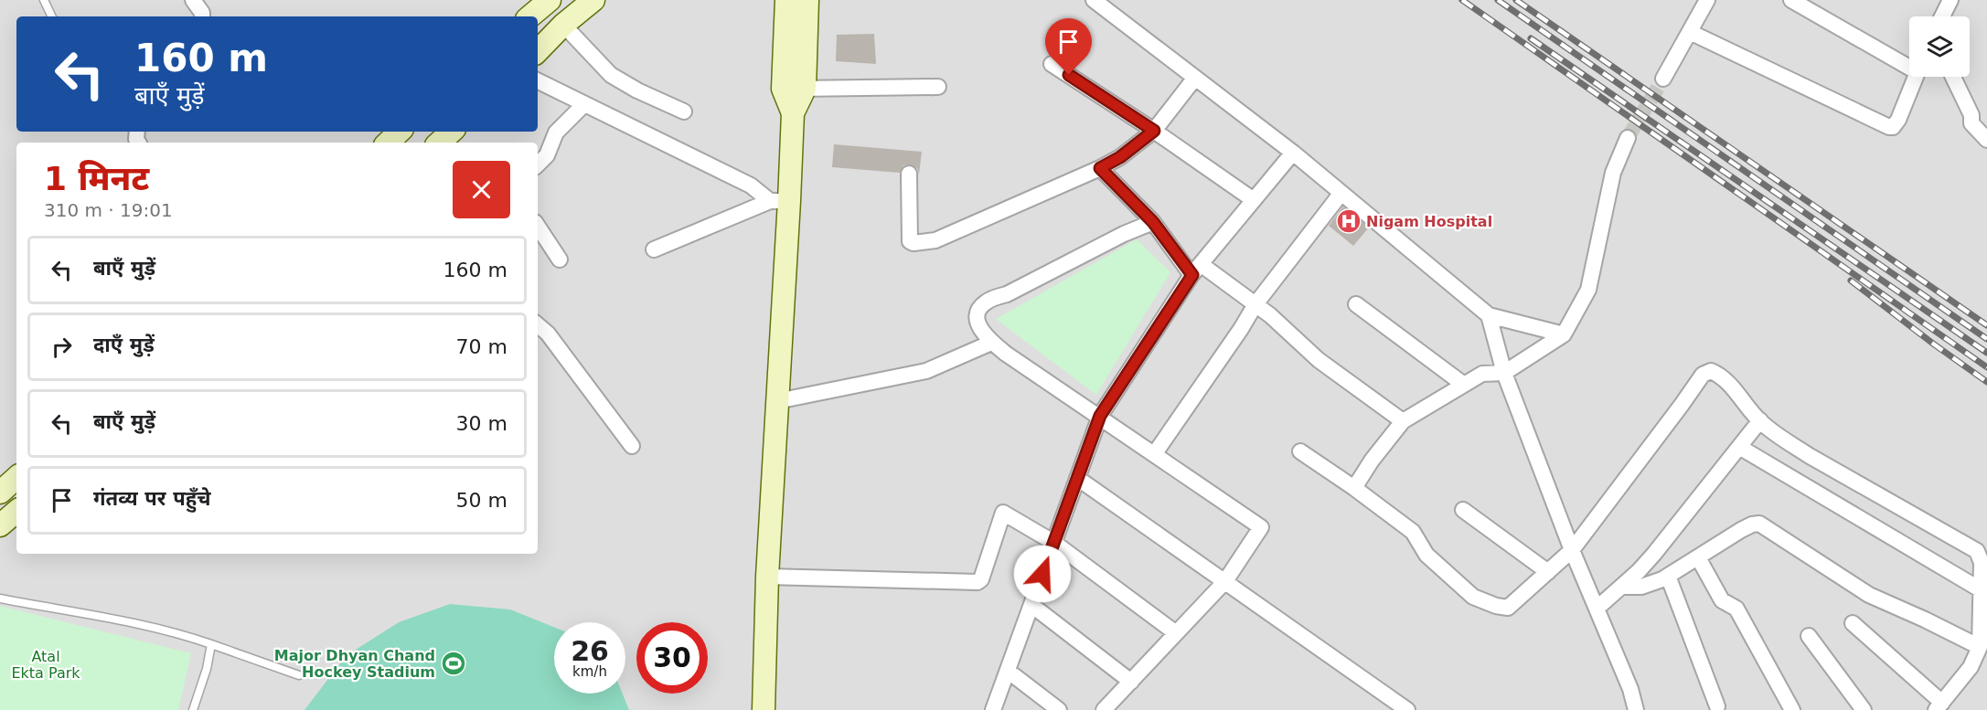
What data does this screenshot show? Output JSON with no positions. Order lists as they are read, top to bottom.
{
  "parks": ["Atal Ekta Park"],
  "places": {
    "hospital": ["Nigam Hospital"],
    "sports": ["Major Dhyan Chand Hockey Stadium"]
  },
  "page": {
    "turn": ["160 m", "बाएँ मुड़ें"],
    "heading": ["1 मिनट", "310 m · 19:01"],
    "list": [
      {
        "name": "बाएँ मुड़ें",
        "value": "160 m"
      },
      {
        "name": "दाएँ मुड़ें",
        "value": "70 m"
      },
      {
        "name": "बाएँ मुड़ें",
        "value": "30 m"
      },
      {
        "name": "गंतव्य पर पहुँचे",
        "value": "50 m"
      }
    ],
    "speed": "26 km/h",
    "limit": "30"
  }
}
